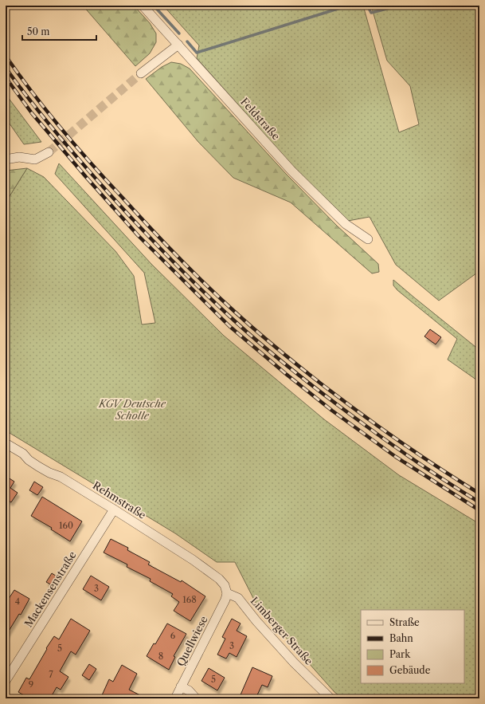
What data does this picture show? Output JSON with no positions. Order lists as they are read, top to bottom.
{
  "streets": {
    "street": [
      "Feldstraße",
      "Rehmstraße",
      "Mackensenstraße",
      "Limberger Straße",
      "Quellwiese"
    ]
  },
  "crossings": [
    ["Rehmstraße", "Mackensenstraße"],
    ["Rehmstraße", "Limberger Straße"],
    ["Rehmstraße", "Quellwiese"],
    ["Limberger Straße", "Quellwiese"]
  ],
  "parks": ["KGV Deutsche Scholle"],
  "house_numbers": [
    "160",
    "3",
    "168",
    "4",
    "6",
    "3",
    "5",
    "8",
    "7",
    "5",
    "9"
  ],
  "legend": [
    "Straße",
    "Bahn",
    "Park",
    "Gebäude"
  ],
  "scale_bar": "50 m"
}
